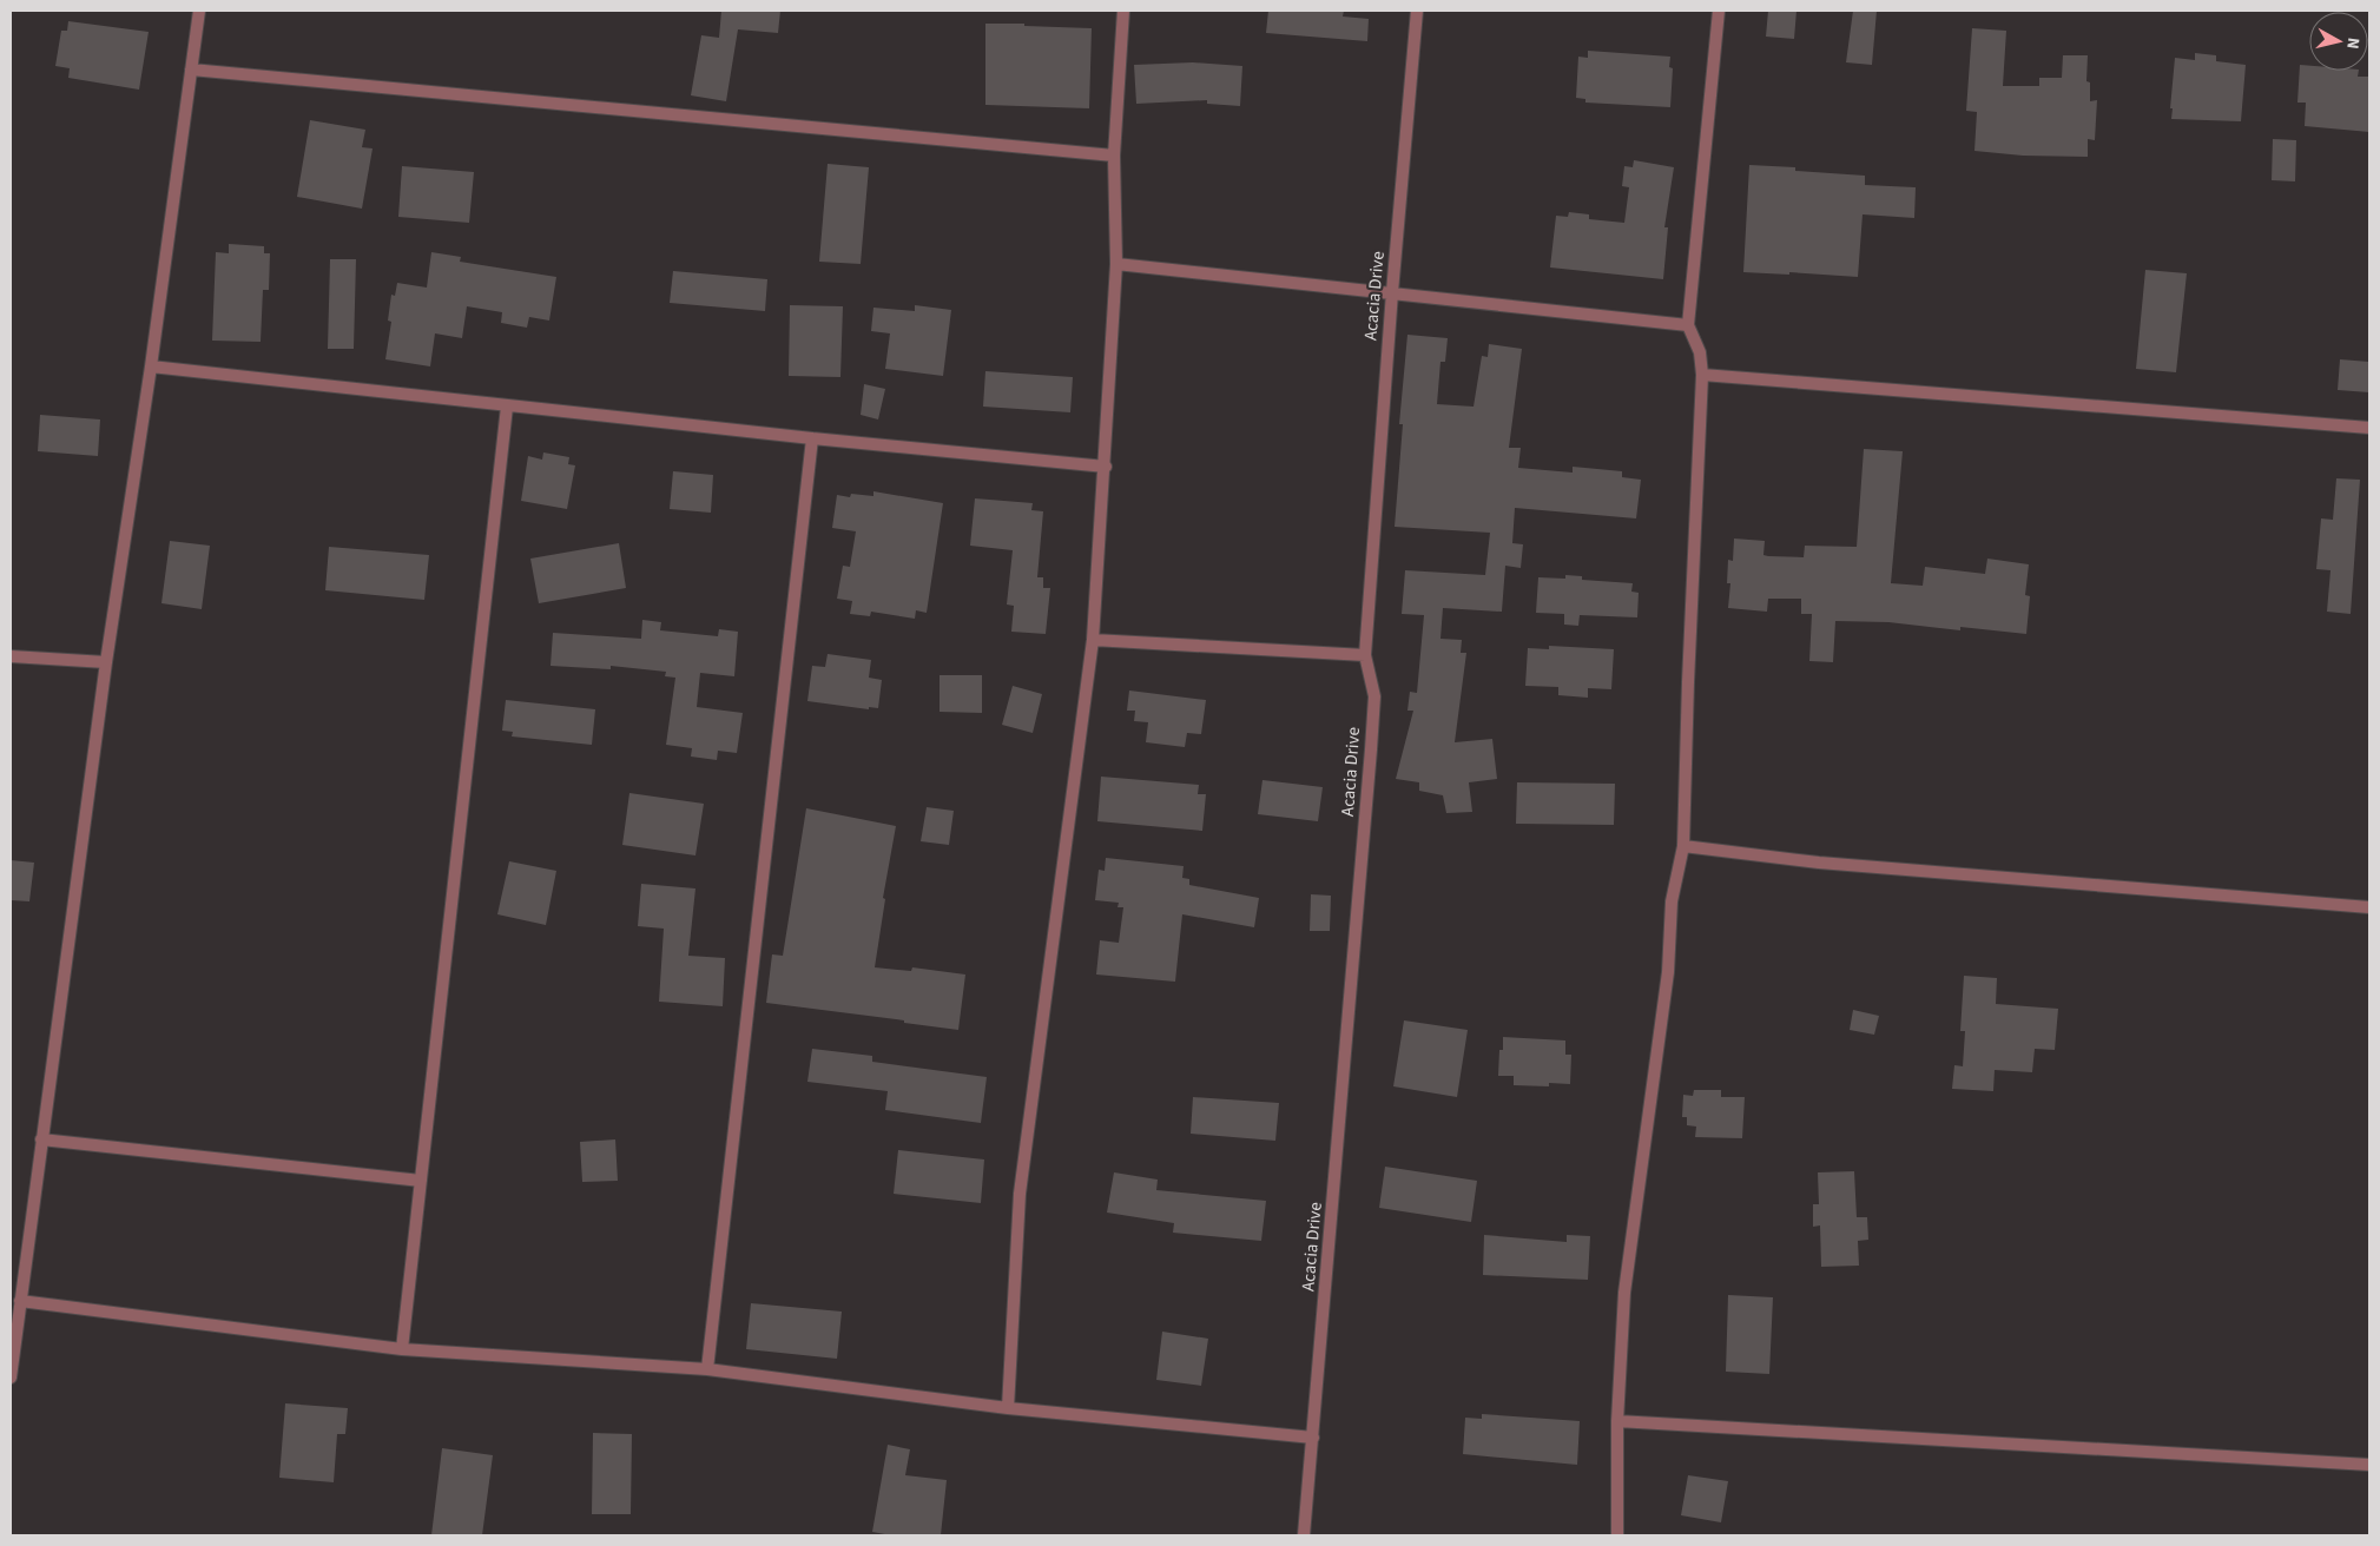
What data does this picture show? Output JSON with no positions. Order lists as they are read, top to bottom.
{
  "streets": {
    "street": ["Acacia Drive"]
  },
  "north": "right"
}
